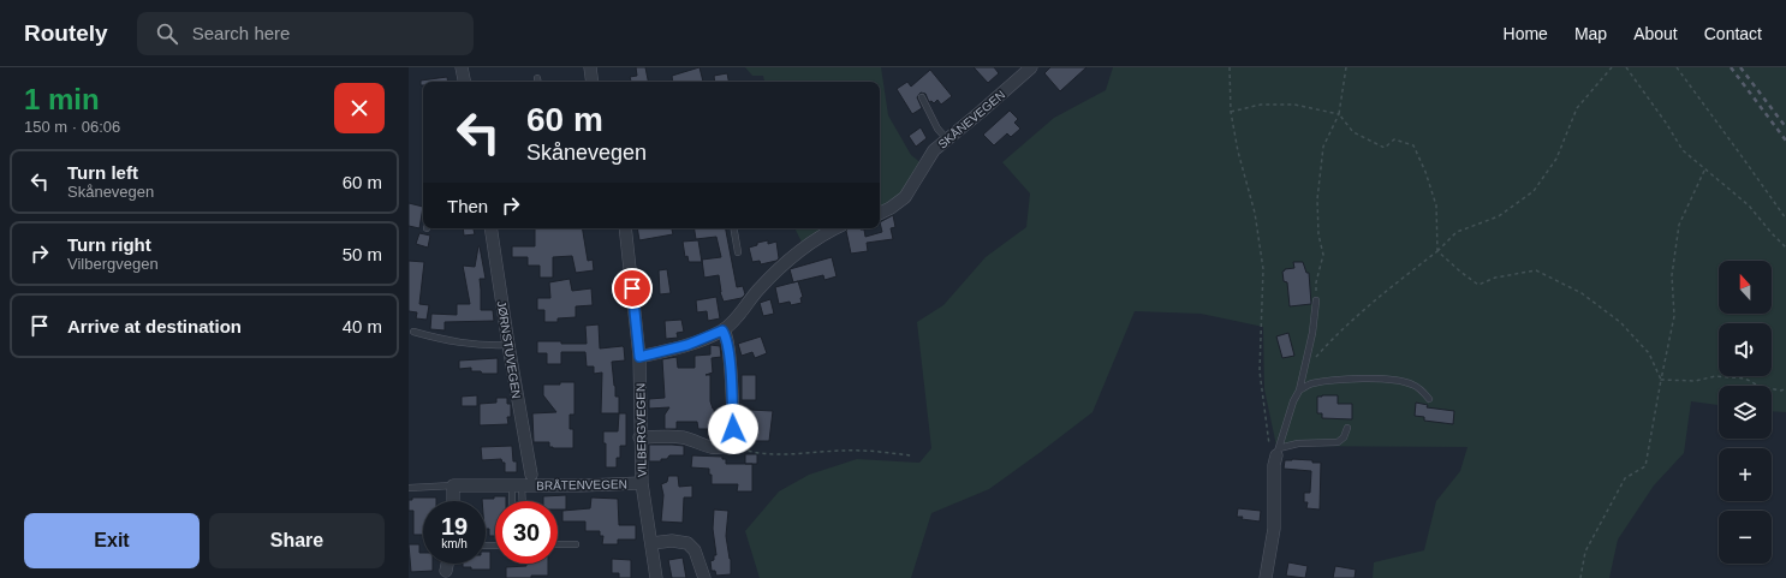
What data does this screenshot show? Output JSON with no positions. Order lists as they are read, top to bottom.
{
  "streets": {
    "street": [
      "SKÅNEVEGEN",
      "JØRNSTUVEGEN",
      "VILBERGVEGEN",
      "BRÅTENVEGEN"
    ]
  },
  "crossings": [
    ["VILBERGVEGEN", "BRÅTENVEGEN"]
  ],
  "north": "top",
  "page": {
    "header": "Routely",
    "search": "Search here",
    "nav": [
      "Home",
      "Map",
      "About",
      "Contact"
    ],
    "heading": ["1 min", "150 m · 06:06"],
    "turn": ["60 m", "Skånevegen"],
    "list": [
      {
        "name": "Turn left",
        "note": "Skånevegen",
        "value": "60 m"
      },
      {
        "name": "Turn right",
        "note": "Vilbergvegen",
        "value": "50 m"
      },
      {
        "name": "Arrive at destination",
        "value": "40 m"
      }
    ],
    "then": "Then",
    "map_buttons": ["+", "−"],
    "speed": "19 km/h",
    "limit": "30",
    "buttons": ["Exit", "Share"]
  }
}
